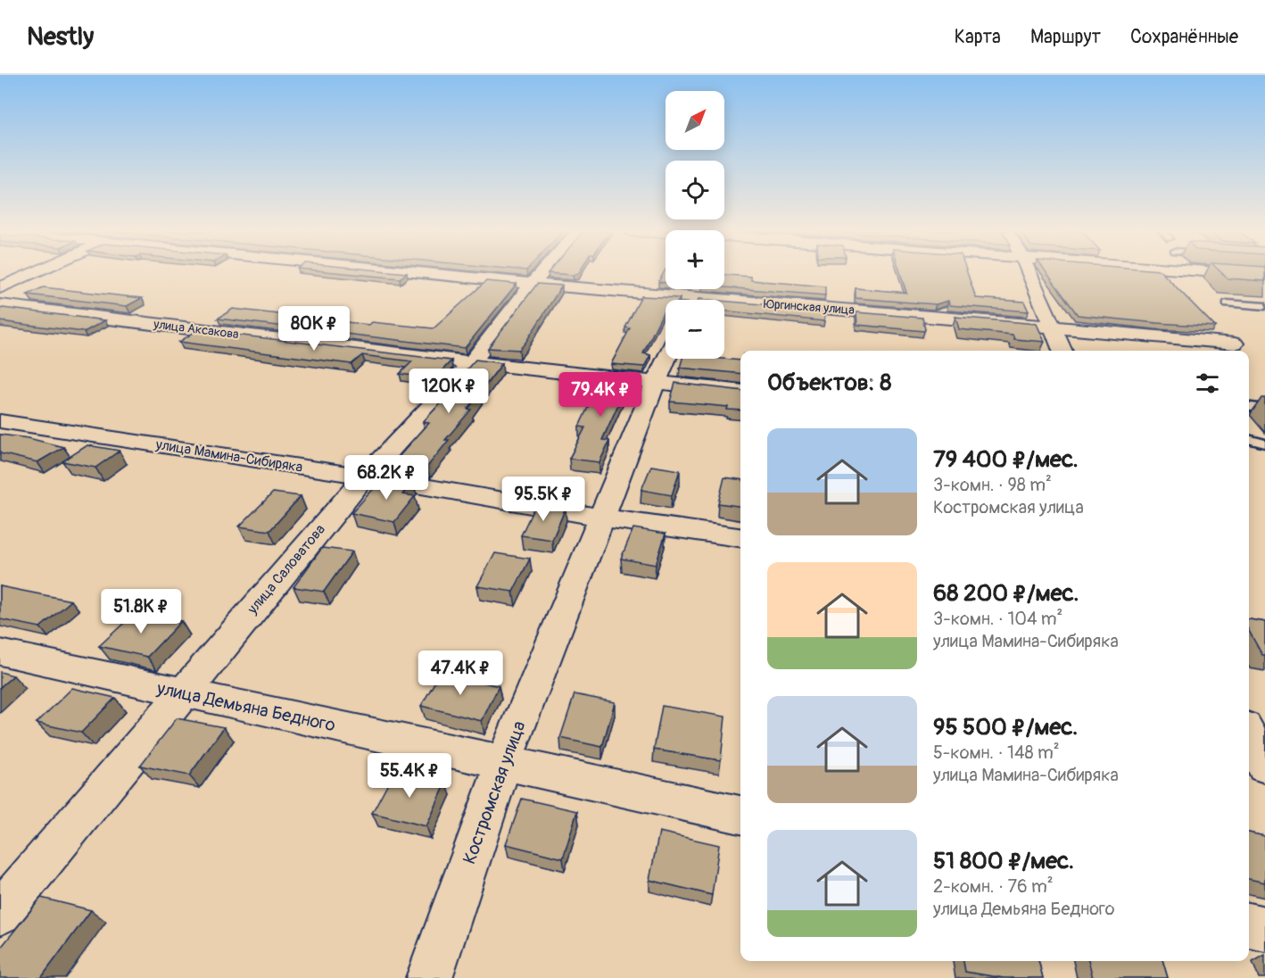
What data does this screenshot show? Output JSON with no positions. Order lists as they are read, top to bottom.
{
  "streets": {
    "street": [
      "Юргинская улица",
      "улица Аксакова",
      "улица Мамина-Сибиряка",
      "улица Саловатова",
      "улица Демьяна Бедного",
      "Костромская улица"
    ]
  },
  "crossings": [
    ["Юргинская улица", "улица Саловатова"],
    ["улица Аксакова", "улица Саловатова"],
    ["улица Аксакова", "Костромская улица"],
    ["улица Мамина-Сибиряка", "улица Саловатова"],
    ["улица Мамина-Сибиряка", "Костромская улица"],
    ["улица Саловатова", "улица Демьяна Бедного"],
    ["улица Демьяна Бедного", "Костромская улица"]
  ],
  "north": "top right",
  "page": {
    "header": "Nestly",
    "nav": ["Карта", "Маршрут", "Сохранённые"],
    "map_buttons": ["+", "−"],
    "price": [
      "80K ₽",
      "120K ₽",
      "79.4K ₽",
      "68.2K ₽",
      "95.5K ₽",
      "51.8K ₽",
      "47.4K ₽",
      "55.4K ₽"
    ],
    "heading": "Объектов: 8",
    "list": [
      {
        "name": "79 400 ₽/мес.",
        "note": "3-комн. · 98 m² · Костромская улица"
      },
      {
        "name": "68 200 ₽/мес.",
        "note": "3-комн. · 104 m² · улица Мамина-Сибиряка"
      },
      {
        "name": "95 500 ₽/мес.",
        "note": "5-комн. · 148 m² · улица Мамина-Сибиряка"
      },
      {
        "name": "51 800 ₽/мес.",
        "note": "2-комн. · 76 m² · улица Демьяна Бедного"
      }
    ]
  }
}
